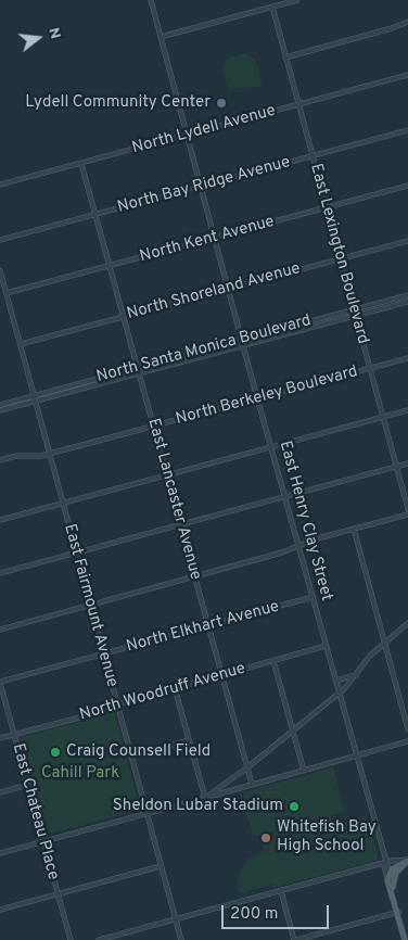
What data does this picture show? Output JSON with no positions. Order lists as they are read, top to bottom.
{
  "streets": {
    "main road": ["East Henry Clay Street"],
    "street": [
      "North Lydell Avenue",
      "North Bay Ridge Avenue",
      "North Kent Avenue",
      "East Lexington Boulevard",
      "North Shoreland Avenue",
      "North Santa Monica Boulevard",
      "North Berkeley Boulevard",
      "East Lancaster Avenue",
      "East Fairmount Avenue",
      "North Elkhart Avenue",
      "North Woodruff Avenue",
      "East Chateau Place"
    ]
  },
  "crossings": [
    ["North Lydell Avenue", "East Lexington Boulevard"],
    ["North Lydell Avenue", "East Lancaster Avenue"],
    ["North Lydell Avenue", "East Henry Clay Street"],
    ["North Bay Ridge Avenue", "East Lexington Boulevard"],
    ["North Bay Ridge Avenue", "East Lancaster Avenue"],
    ["North Bay Ridge Avenue", "East Henry Clay Street"],
    ["North Kent Avenue", "East Lexington Boulevard"],
    ["North Kent Avenue", "East Lancaster Avenue"],
    ["North Kent Avenue", "East Henry Clay Street"],
    ["North Kent Avenue", "East Fairmount Avenue"],
    ["East Lexington Boulevard", "North Shoreland Avenue"],
    ["East Lexington Boulevard", "North Santa Monica Boulevard"],
    ["East Lexington Boulevard", "North Berkeley Boulevard"],
    ["North Shoreland Avenue", "East Lancaster Avenue"],
    ["North Shoreland Avenue", "East Henry Clay Street"],
    ["North Shoreland Avenue", "East Fairmount Avenue"],
    ["North Santa Monica Boulevard", "East Lancaster Avenue"],
    ["North Santa Monica Boulevard", "East Henry Clay Street"],
    ["North Santa Monica Boulevard", "East Fairmount Avenue"],
    ["North Berkeley Boulevard", "East Lancaster Avenue"],
    ["North Berkeley Boulevard", "East Henry Clay Street"],
    ["North Berkeley Boulevard", "East Fairmount Avenue"],
    ["East Lancaster Avenue", "North Elkhart Avenue"],
    ["East Lancaster Avenue", "North Woodruff Avenue"],
    ["East Henry Clay Street", "North Elkhart Avenue"],
    ["East Henry Clay Street", "North Woodruff Avenue"],
    ["East Fairmount Avenue", "North Elkhart Avenue"],
    ["East Fairmount Avenue", "North Woodruff Avenue"],
    ["North Elkhart Avenue", "East Chateau Place"],
    ["North Woodruff Avenue", "East Chateau Place"]
  ],
  "parks": ["Cahill Park"],
  "places": [
    "Lydell Community Center",
    "Craig Counsell Field",
    "Sheldon Lubar Stadium",
    "Whitefish Bay High School"
  ],
  "scale_bar": "200 m",
  "north": "right"
}
